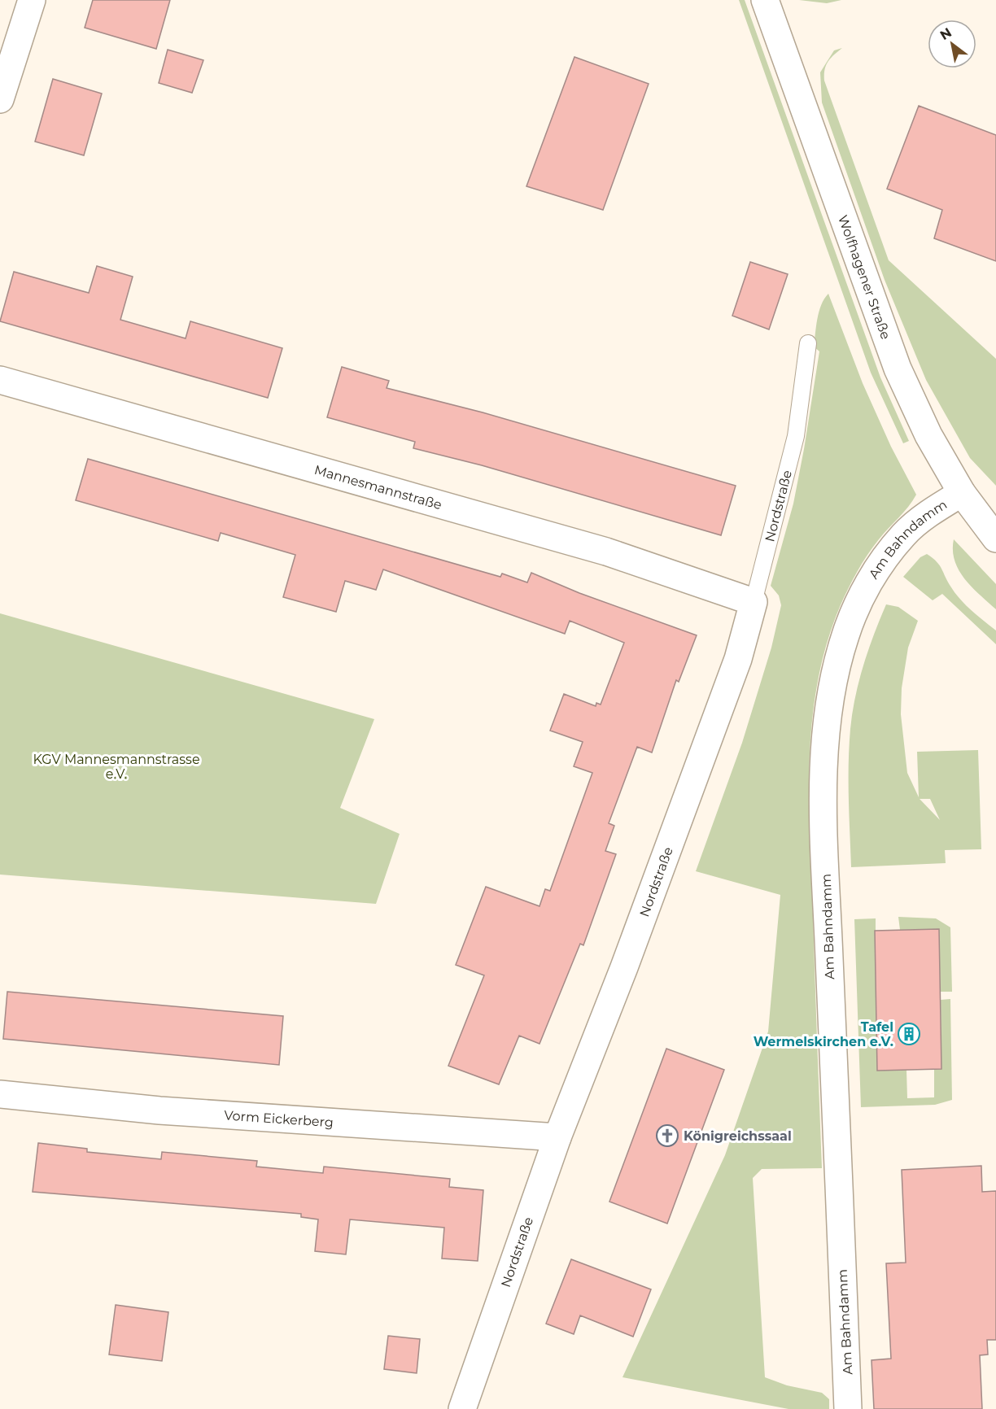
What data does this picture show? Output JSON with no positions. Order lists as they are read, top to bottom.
{
  "streets": {
    "street": [
      "Wolfhagener Straße",
      "Mannesmannstraße",
      "Nordstraße",
      "Am Bahndamm",
      "Vorm Eickerberg"
    ]
  },
  "crossings": [
    ["Wolfhagener Straße", "Am Bahndamm"],
    ["Mannesmannstraße", "Nordstraße"],
    ["Nordstraße", "Vorm Eickerberg"]
  ],
  "parks": ["KGV Mannesmannstrasse e.V."],
  "places": {
    "building": ["Tafel Wermelskirchen e.V."],
    "church": ["Königreichssaal"]
  },
  "north": "top left"
}
